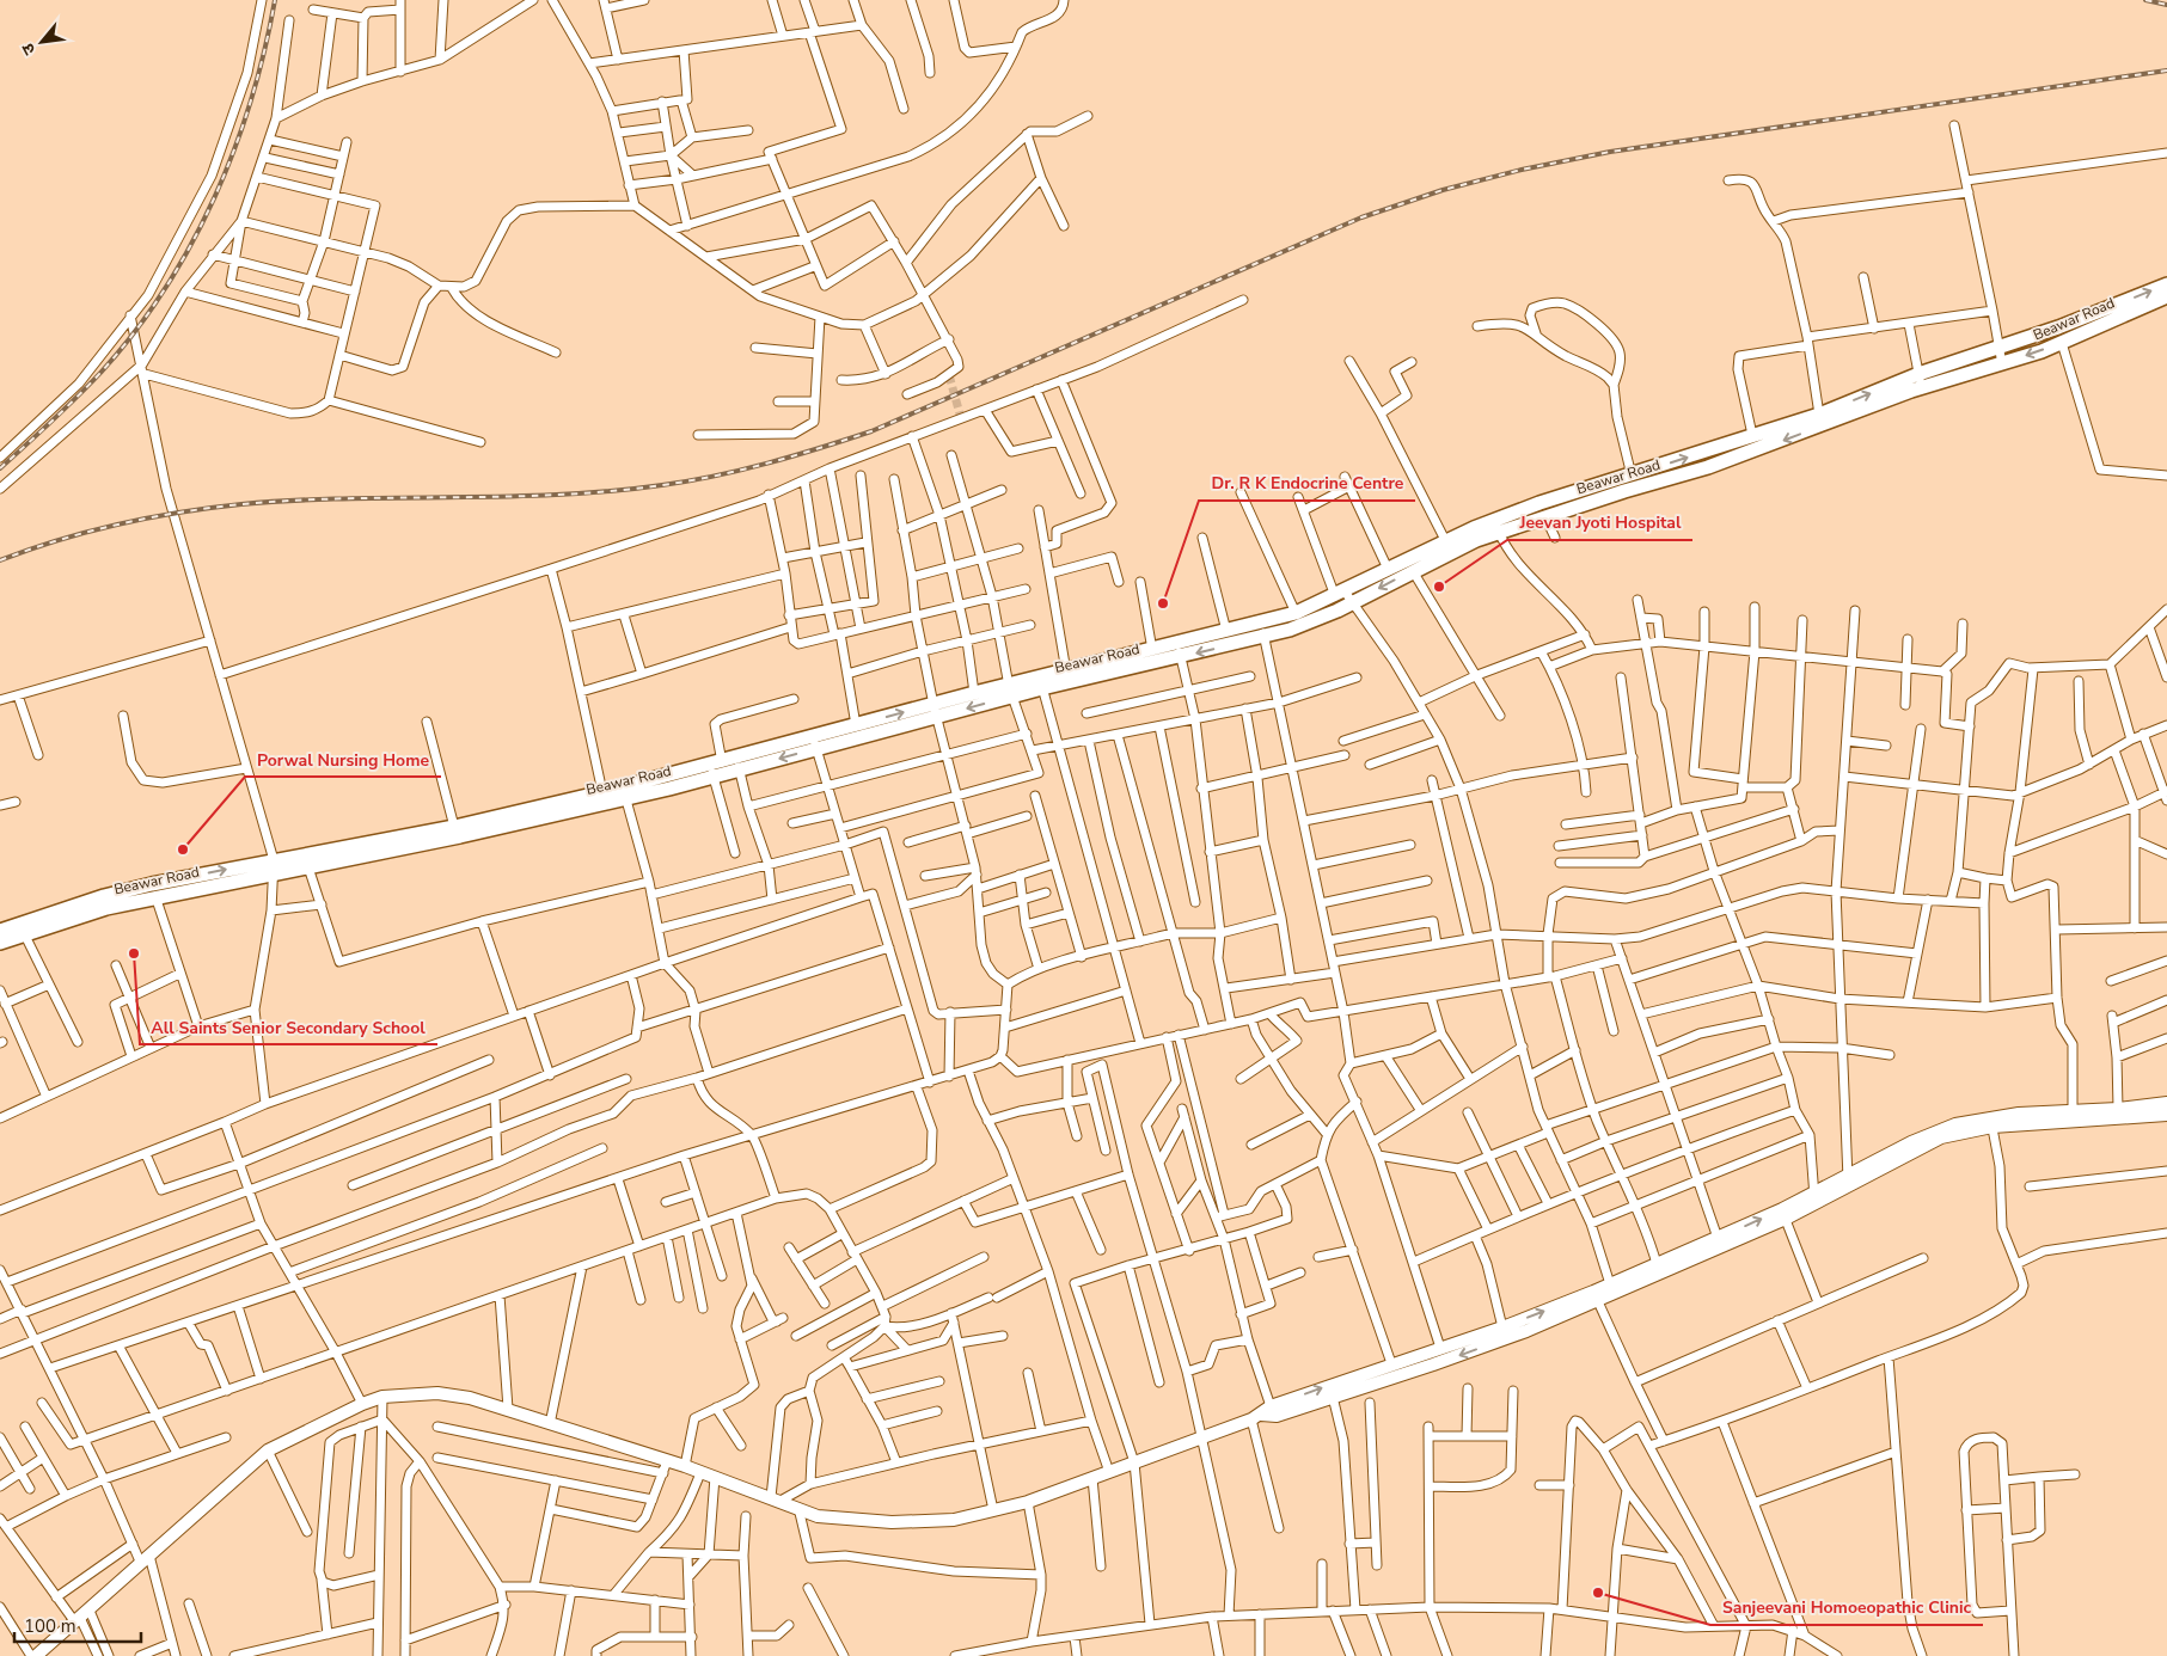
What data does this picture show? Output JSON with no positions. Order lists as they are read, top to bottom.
{
  "streets": {
    "main road": ["Beawar Road"]
  },
  "places": [
    "Jeevan Jyoti Hospital",
    "Dr. R K Endocrine Centre",
    "Porwal Nursing Home",
    "All Saints Senior Secondary School",
    "Sanjeevani Homoeopathic Clinic"
  ],
  "scale_bar": "100 m",
  "north": "bottom left"
}
